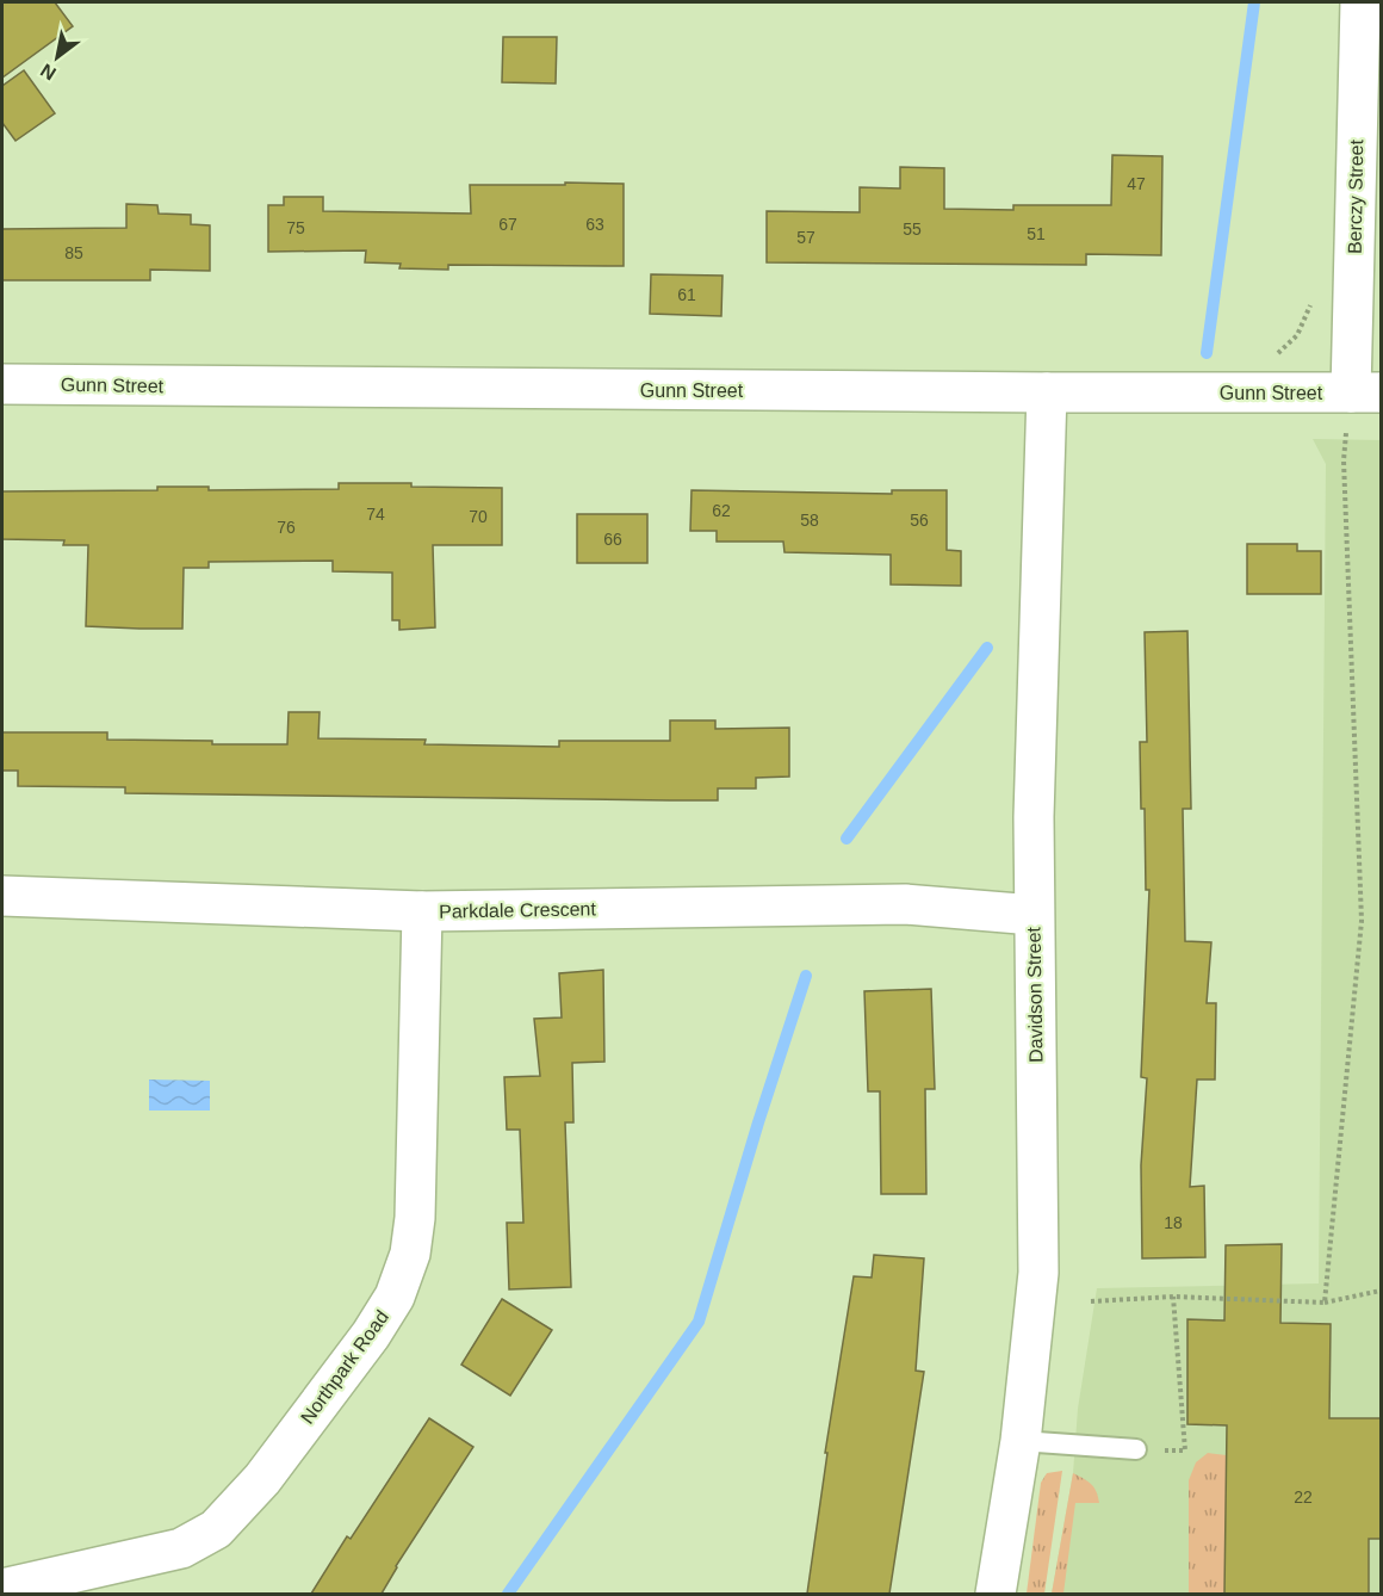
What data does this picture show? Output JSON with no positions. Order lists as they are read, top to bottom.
{
  "streets": {
    "street": [
      "Berczy Street",
      "Gunn Street",
      "Parkdale Crescent",
      "Davidson Street",
      "Northpark Road"
    ]
  },
  "crossings": [
    ["Berczy Street", "Gunn Street"],
    ["Gunn Street", "Davidson Street"],
    ["Parkdale Crescent", "Davidson Street"],
    ["Parkdale Crescent", "Northpark Road"]
  ],
  "house_numbers": [
    "47",
    "67",
    "63",
    "75",
    "55",
    "51",
    "57",
    "85",
    "61",
    "62",
    "74",
    "70",
    "58",
    "56",
    "76",
    "66",
    "18",
    "22"
  ],
  "north": "bottom left"
}
